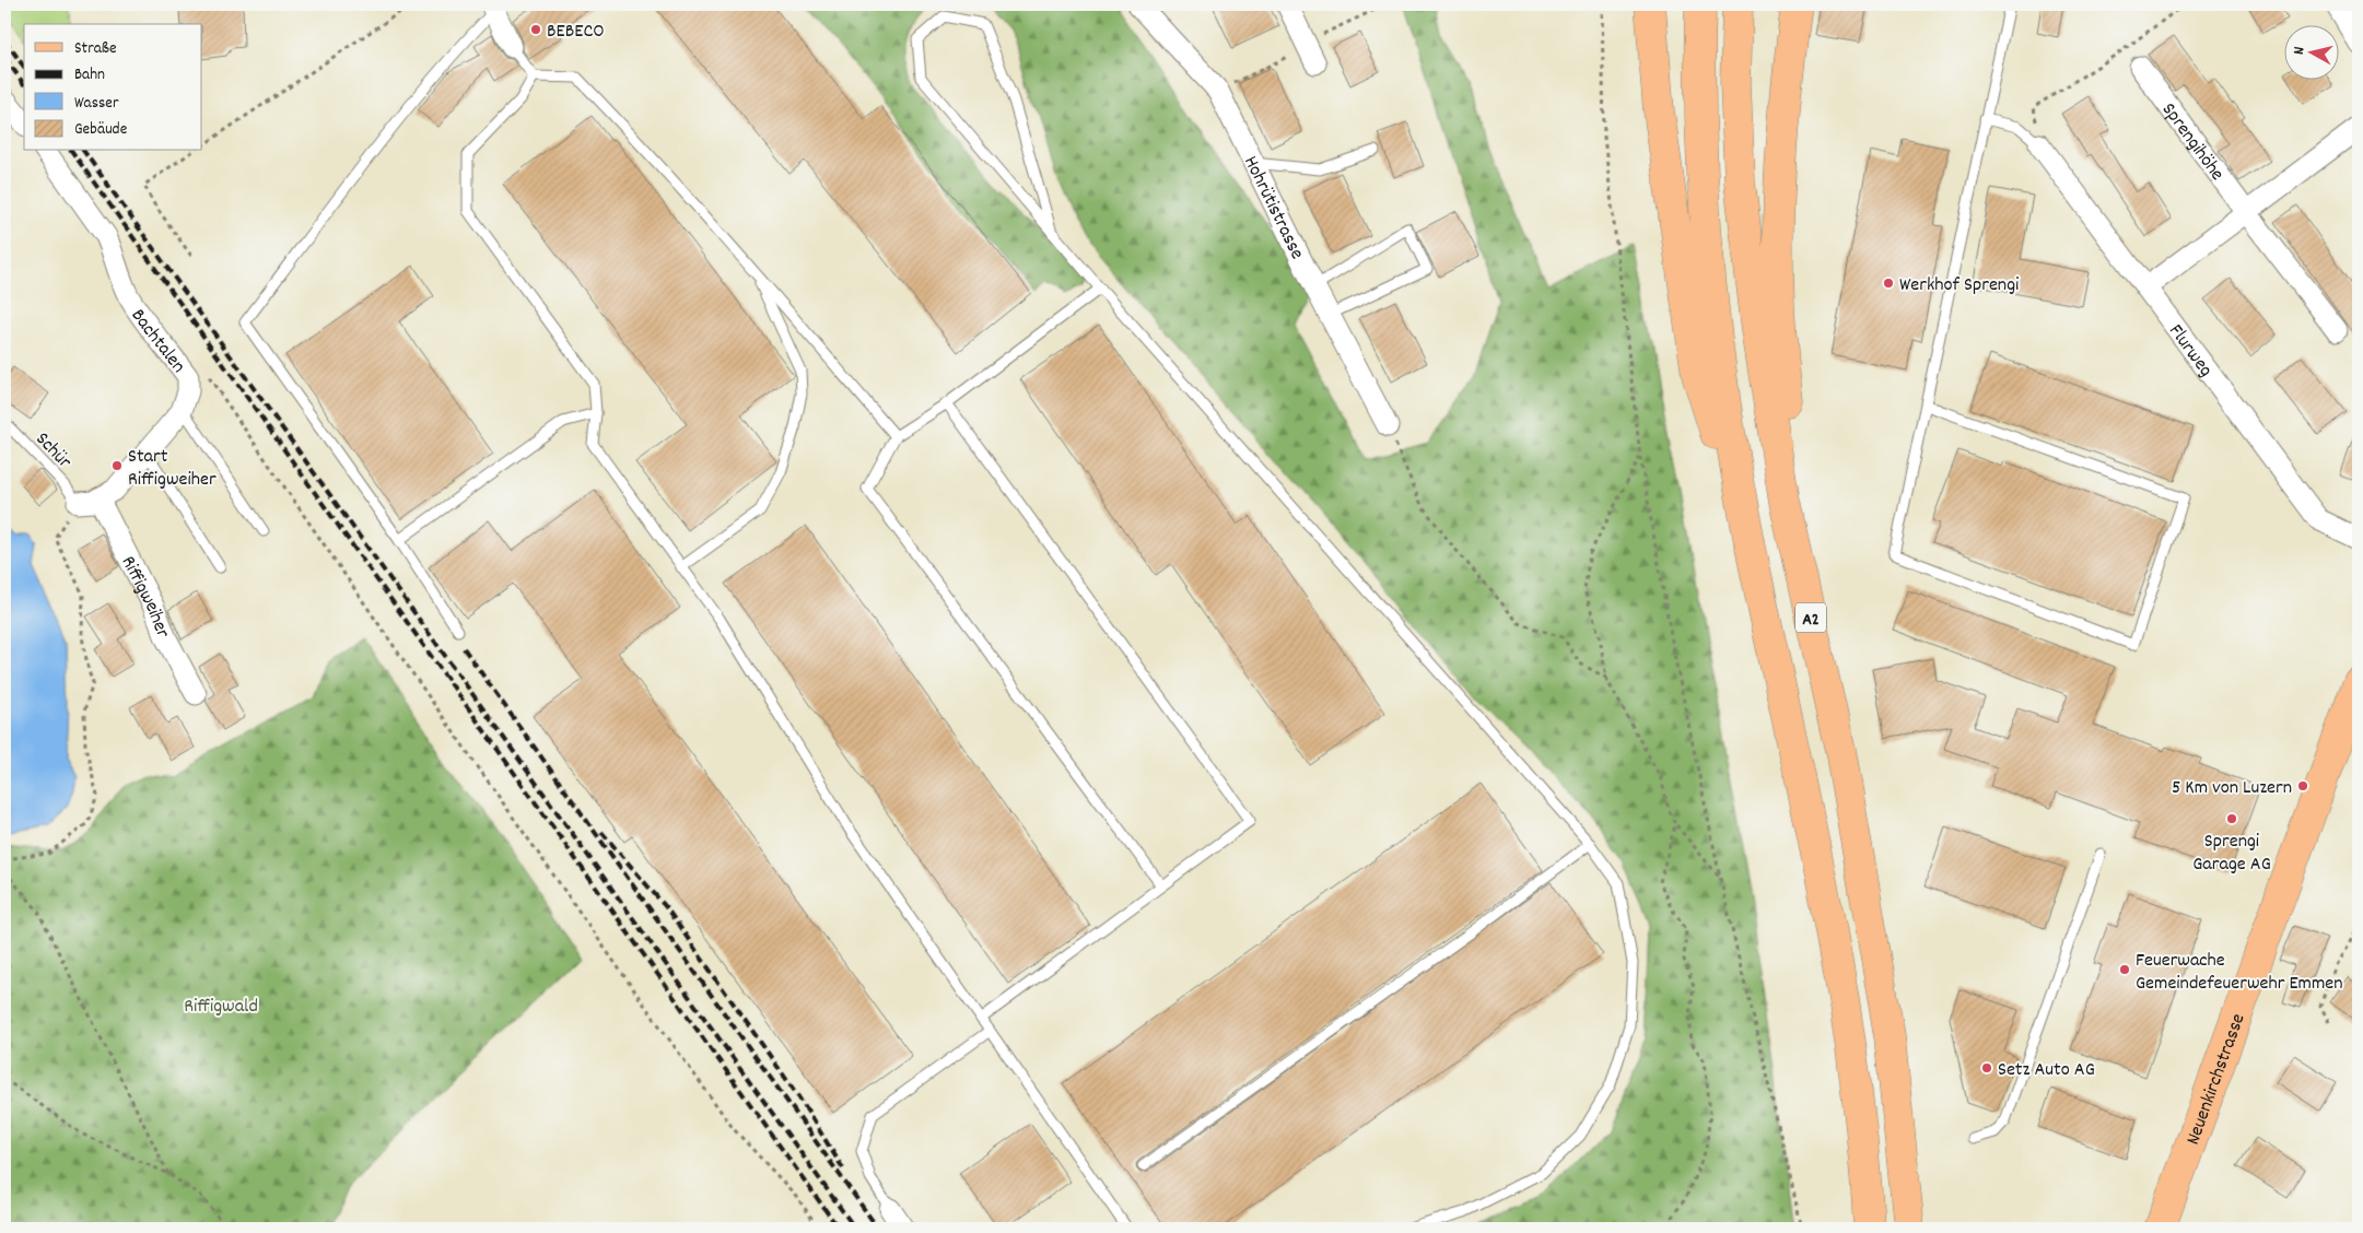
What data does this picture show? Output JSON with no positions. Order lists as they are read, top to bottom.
{
  "streets": {
    "main road": ["A2", "Neuenkirchstrasse"],
    "street": [
      "Sprengihöhe",
      "Hohrütistrasse",
      "Bachtalen",
      "Flurweg",
      "Riffigweiher"
    ],
    "lane": ["Schür"]
  },
  "crossings": [
    ["Bachtalen", "Schür"],
    ["Bachtalen", "Riffigweiher"]
  ],
  "parks": ["Riffigwald"],
  "places": [
    "BEBECO",
    "Werkhof Sprengi",
    "Start Riffigweiher",
    "5 Km von Luzern",
    "Sprengi Garage AG",
    "Feuerwache Gemeindefeuerwehr Emmen",
    "Setz Auto AG"
  ],
  "legend": [
    "Straße",
    "Bahn",
    "Wasser",
    "Gebäude"
  ],
  "north": "left"
}
